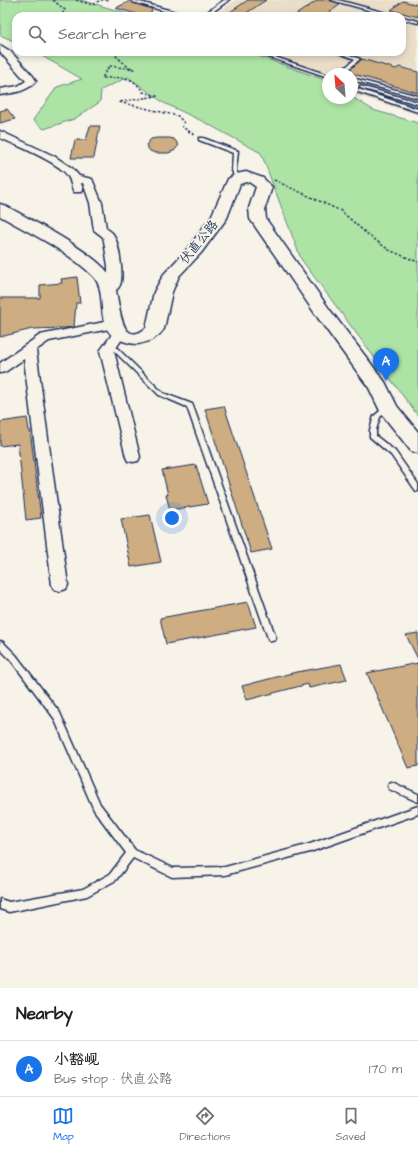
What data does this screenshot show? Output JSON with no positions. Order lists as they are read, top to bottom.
{
  "streets": {
    "main road": ["伏直公路"]
  },
  "north": "top left",
  "page": {
    "search": "Search here",
    "pins": "A",
    "heading": "Nearby",
    "list": [
      {
        "mark": "A",
        "name": "小豁岘",
        "note": "Bus stop · 伏直公路",
        "value": "170 m"
      }
    ],
    "nav": ["Map", "Directions", "Saved"]
  }
}
